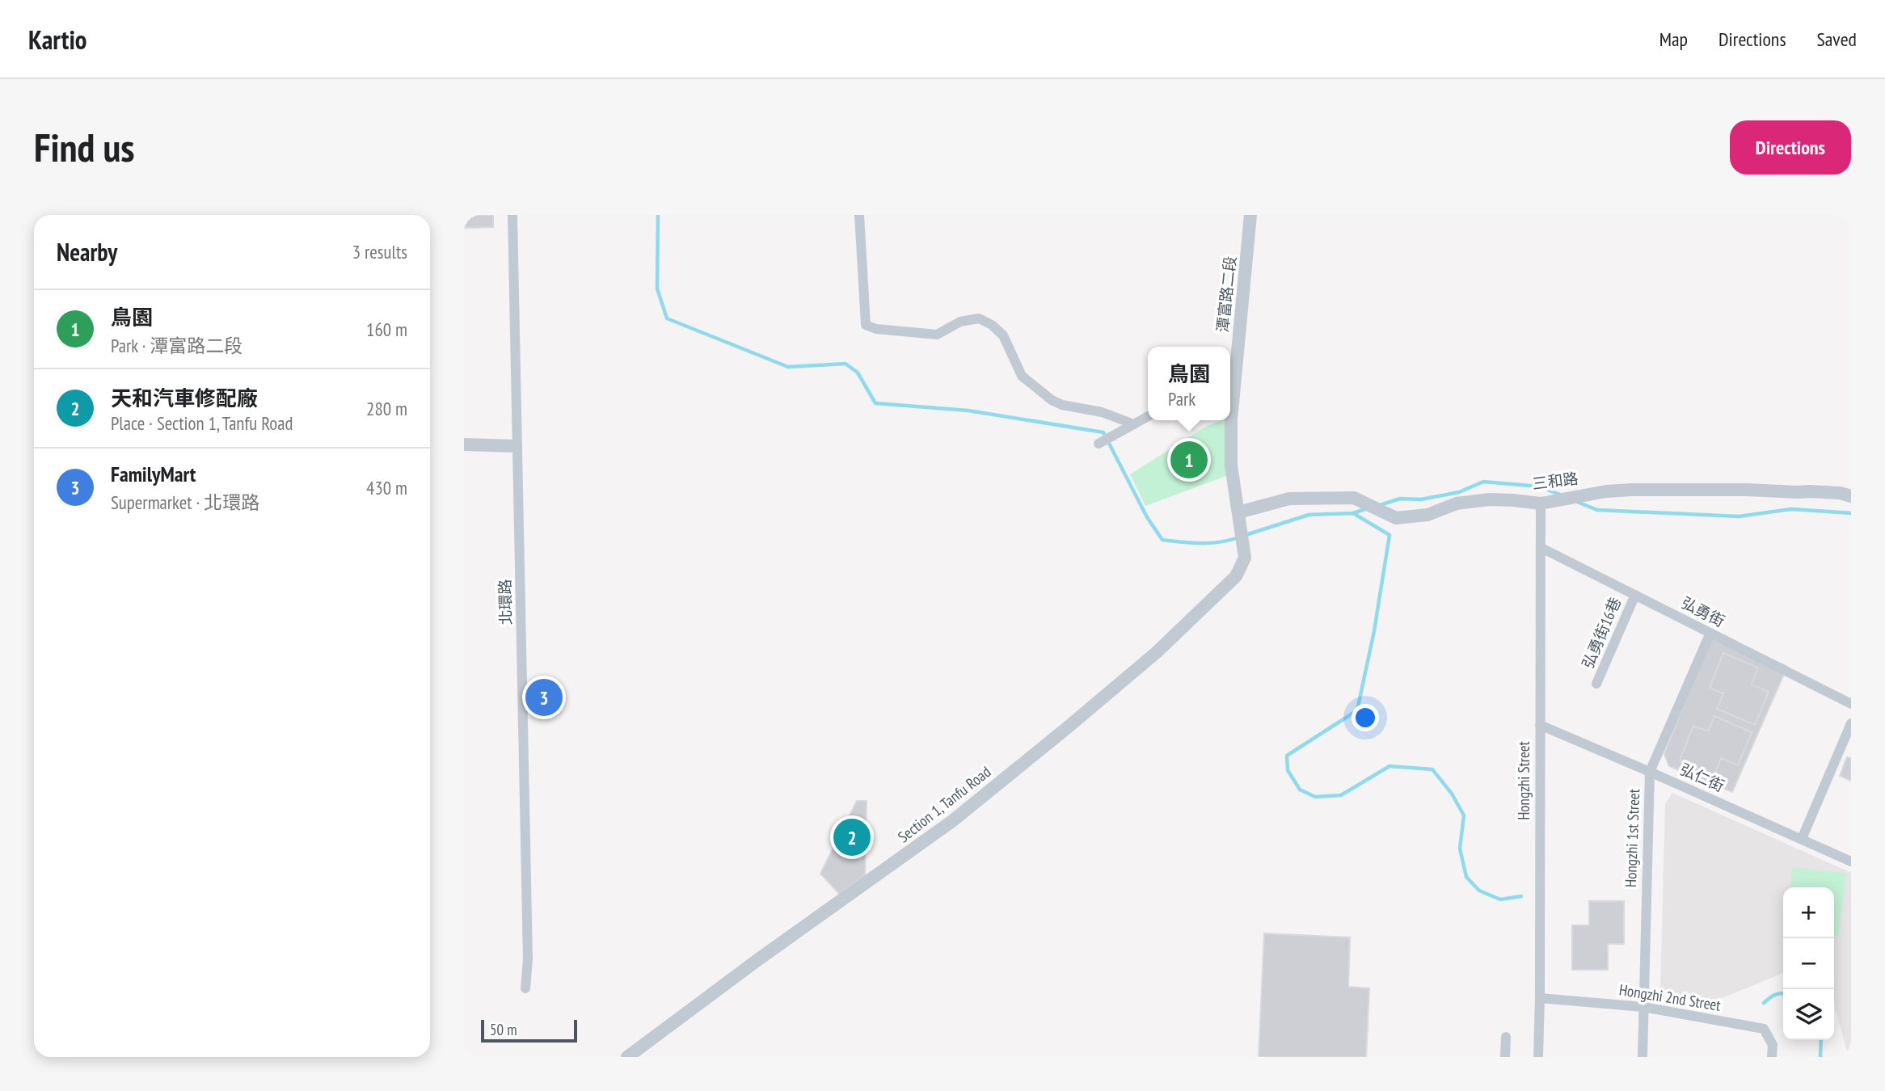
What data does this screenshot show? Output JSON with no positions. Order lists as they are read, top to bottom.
{
  "streets": {
    "street": [
      "潭富路二段",
      "三和路",
      "北環路",
      "弘勇街",
      "弘勇街16巷",
      "弘仁街",
      "Hongzhi Street",
      "Section 1, Tanfu Road",
      "Hongzhi 1st Street",
      "Hongzhi 2nd Street"
    ]
  },
  "crossings": [
    ["潭富路二段", "三和路"],
    ["潭富路二段", "Section 1, Tanfu Road"],
    ["三和路", "Hongzhi Street"],
    ["三和路", "Section 1, Tanfu Road"],
    ["弘勇街", "弘勇街16巷"],
    ["弘勇街", "Hongzhi Street"],
    ["弘勇街", "Hongzhi 1st Street"],
    ["弘仁街", "Hongzhi Street"],
    ["弘仁街", "Hongzhi 1st Street"],
    ["Hongzhi Street", "Hongzhi 2nd Street"],
    ["Hongzhi 1st Street", "Hongzhi 2nd Street"]
  ],
  "scale_bar": "50 m",
  "page": {
    "header": "Kartio",
    "nav": ["Map", "Directions", "Saved"],
    "buttons": "Directions",
    "title": "Find us",
    "heading": ["Nearby", "3 results"],
    "list": [
      {
        "mark": "1",
        "name": "鳥園",
        "note": "Park · 潭富路二段",
        "value": "160 m"
      },
      {
        "mark": "2",
        "name": "天和汽車修配廠",
        "note": "Place · Section 1, Tanfu Road",
        "value": "280 m"
      },
      {
        "mark": "3",
        "name": "FamilyMart",
        "note": "Supermarket · 北環路",
        "value": "430 m"
      }
    ],
    "popup": ["鳥園", "Park"],
    "pins": ["1", "3", "2"],
    "map_buttons": ["+", "−"],
    "scale": "50 m"
  }
}
